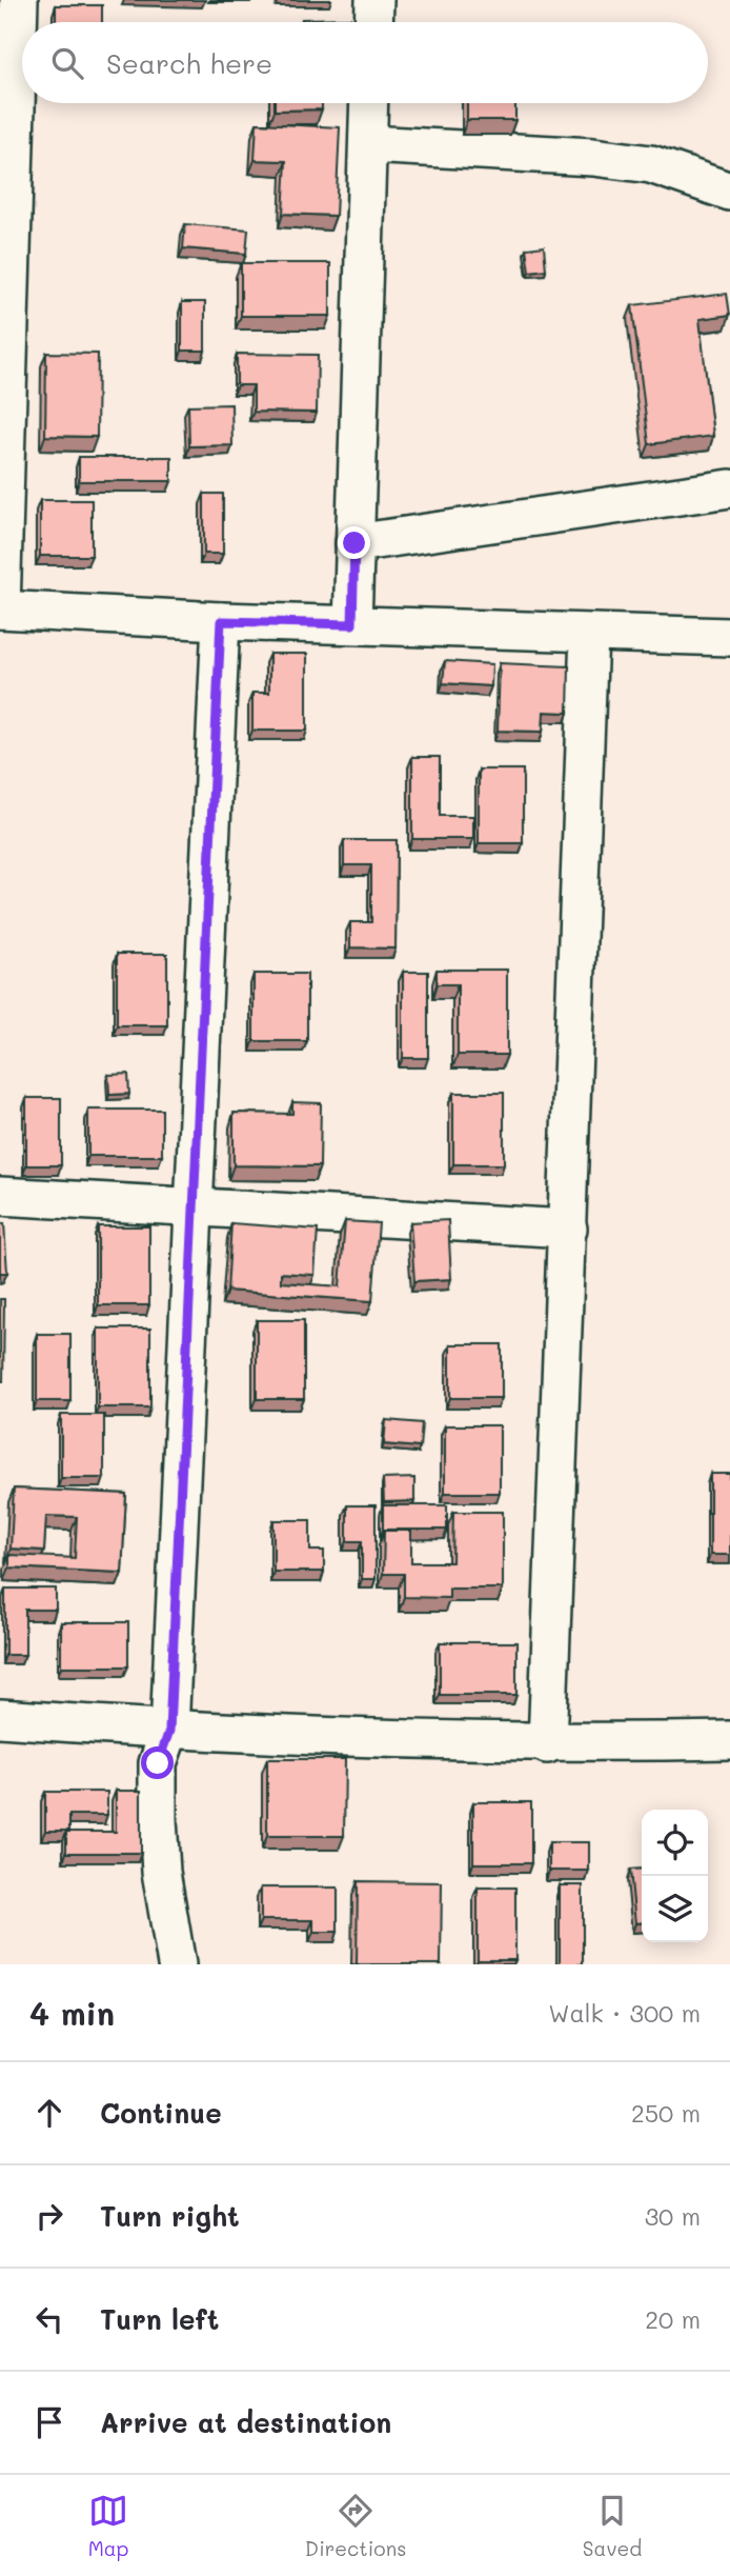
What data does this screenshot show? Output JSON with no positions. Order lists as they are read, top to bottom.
{
  "page": {
    "search": "Search here",
    "heading": ["4 min", "Walk · 300 m"],
    "list": [
      ["Continue", "250 m"],
      ["Turn right", "30 m"],
      ["Turn left", "20 m"],
      "Arrive at destination"
    ],
    "nav": ["Map", "Directions", "Saved"]
  }
}
